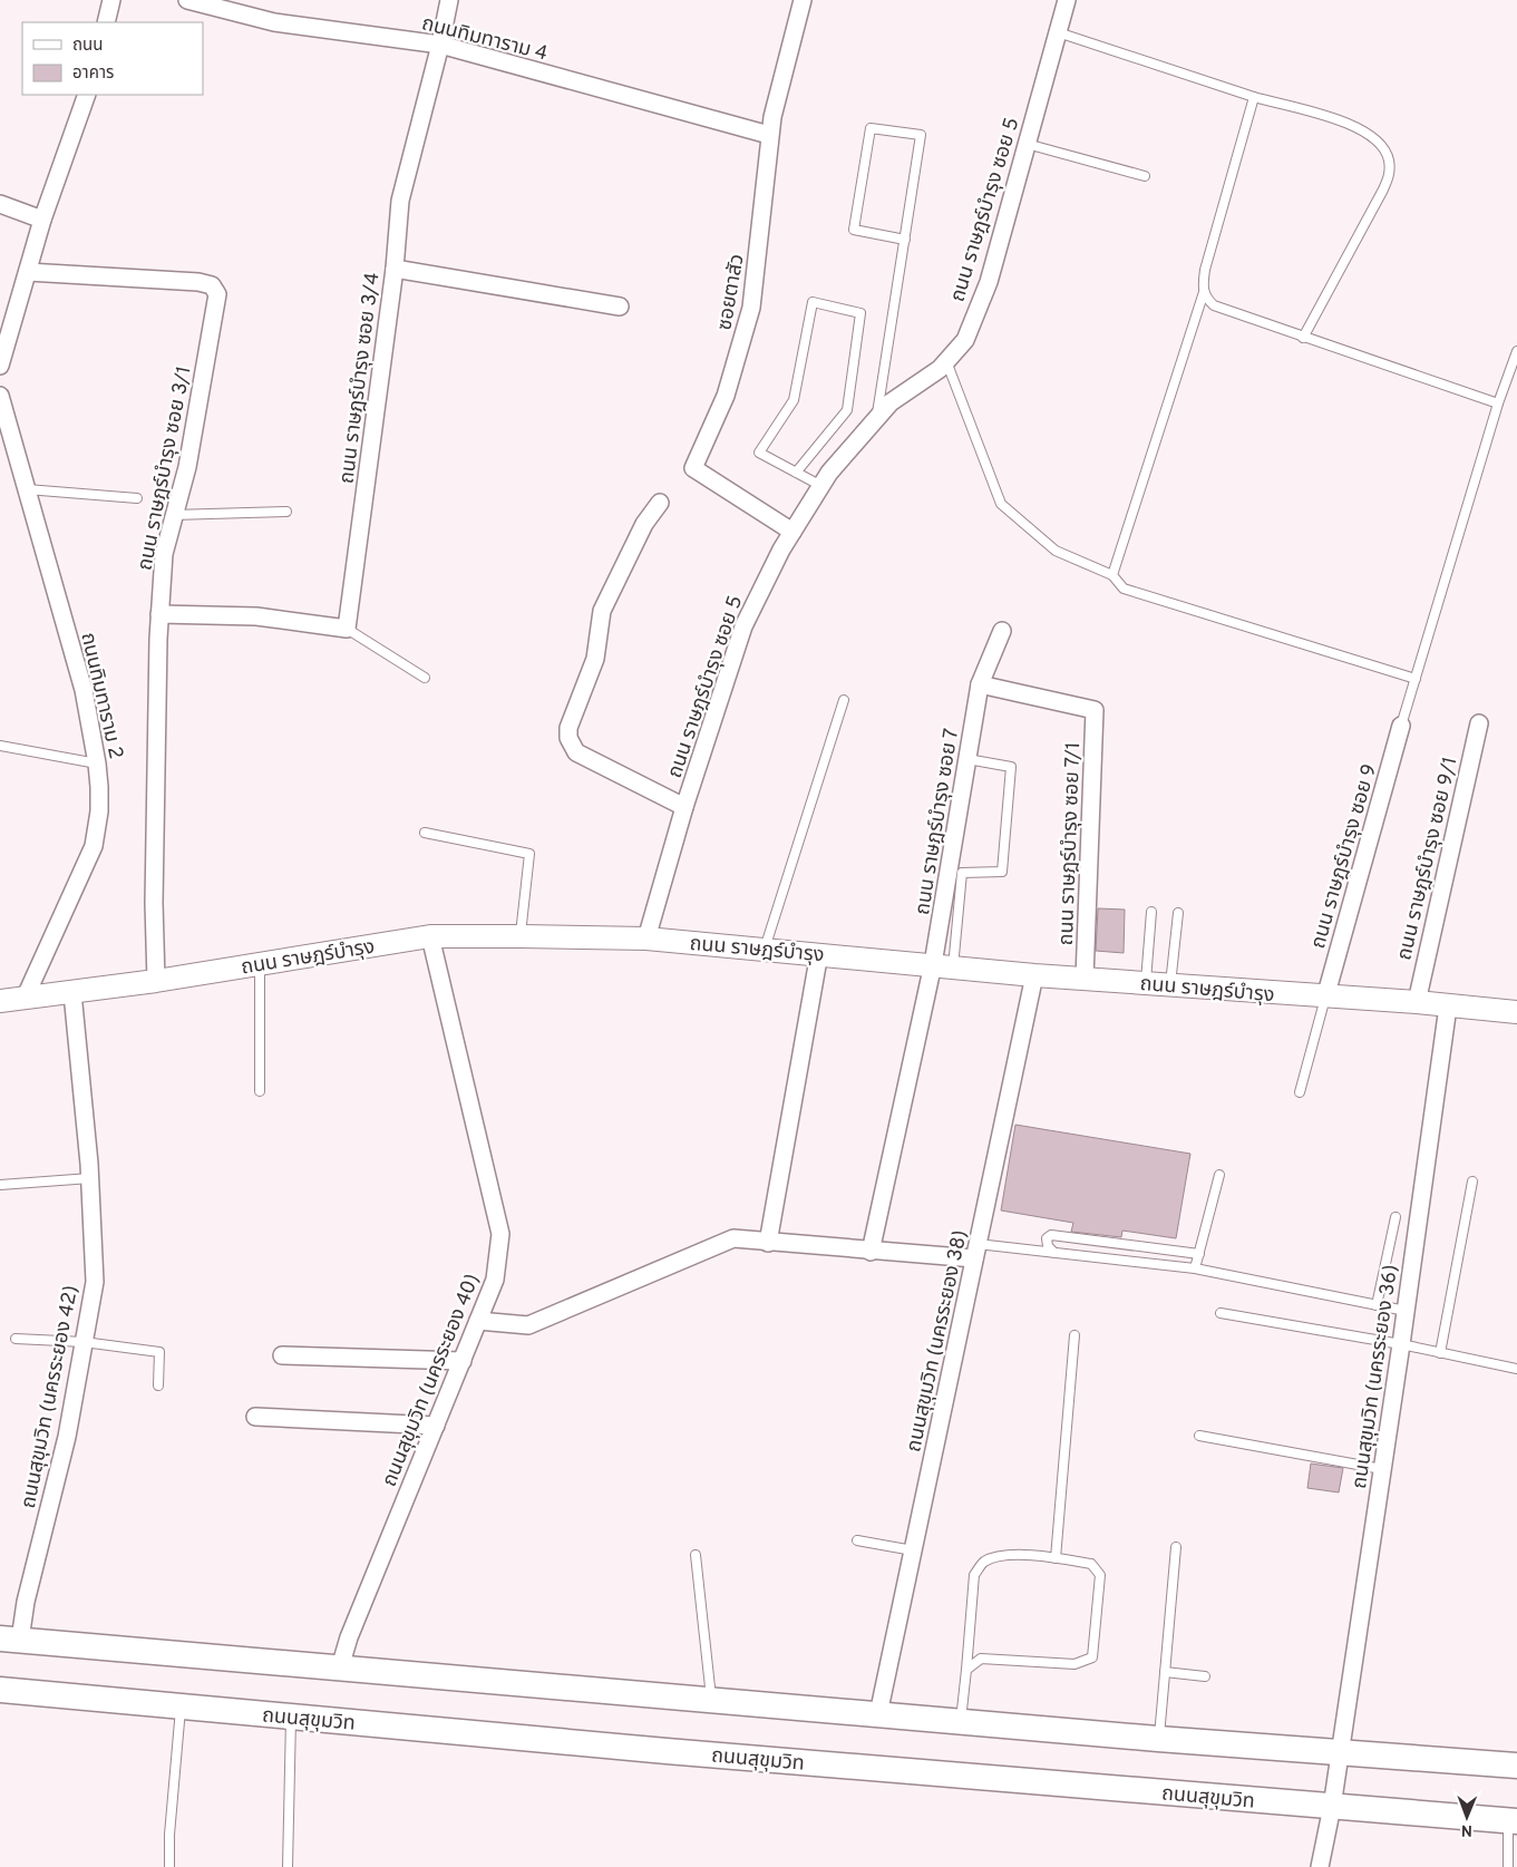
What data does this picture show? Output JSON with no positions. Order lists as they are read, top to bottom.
{
  "streets": {
    "main road": ["ถนนสุขุมวิท"],
    "street": [
      "ถนนทิมทาราม 4",
      "ถนน ราษฎร์บำรุง ซอย 5",
      "ซอยตาสัว",
      "ถนน ราษฎร์บำรุง ซอย 3/4",
      "ถนน ราษฎร์บำรุง ซอย 3/1",
      "ถนนทิมทาราม 2",
      "ถนน ราษฎร์บำรุง ซอย 7",
      "ถนน ราษฎร์บำรุง ซอย 7/1",
      "ถนน ราษฎร์บำรุง ซอย 9",
      "ถนน ราษฎร์บำรุง ซอย 9/1",
      "ถนน ราษฎร์บำรุง",
      "ถนนสุขุมวิท (นครระยอง 38)",
      "ถนนสุขุมวิท (นครระยอง 36)",
      "ถนนสุขุมวิท (นครระยอง 40)",
      "ถนนสุขุมวิท (นครระยอง 42)"
    ]
  },
  "crossings": [
    ["ถนนทิมทาราม 4", "ซอยตาสัว"],
    ["ถนนทิมทาราม 4", "ถนน ราษฎร์บำรุง ซอย 3/4"],
    ["ถนน ราษฎร์บำรุง ซอย 5", "ซอยตาสัว"],
    ["ถนน ราษฎร์บำรุง ซอย 5", "ถนน ราษฎร์บำรุง"],
    ["ถนน ราษฎร์บำรุง ซอย 3/1", "ถนน ราษฎร์บำรุง"],
    ["ถนนทิมทาราม 2", "ถนน ราษฎร์บำรุง"],
    ["ถนน ราษฎร์บำรุง ซอย 7", "ถนน ราษฎร์บำรุง ซอย 7/1"],
    ["ถนน ราษฎร์บำรุง ซอย 7", "ถนน ราษฎร์บำรุง"],
    ["ถนน ราษฎร์บำรุง ซอย 7/1", "ถนน ราษฎร์บำรุง"],
    ["ถนน ราษฎร์บำรุง ซอย 9", "ถนน ราษฎร์บำรุง"],
    ["ถนน ราษฎร์บำรุง ซอย 9/1", "ถนน ราษฎร์บำรุง"],
    ["ถนน ราษฎร์บำรุง", "ถนนสุขุมวิท (นครระยอง 38)"],
    ["ถนน ราษฎร์บำรุง", "ถนนสุขุมวิท (นครระยอง 36)"],
    ["ถนน ราษฎร์บำรุง", "ถนนสุขุมวิท (นครระยอง 40)"],
    ["ถนน ราษฎร์บำรุง", "ถนนสุขุมวิท (นครระยอง 42)"],
    ["ถนนสุขุมวิท (นครระยอง 36)", "ถนนสุขุมวิท"]
  ],
  "legend": ["ถนน", "อาคาร"],
  "north": "bottom"
}
